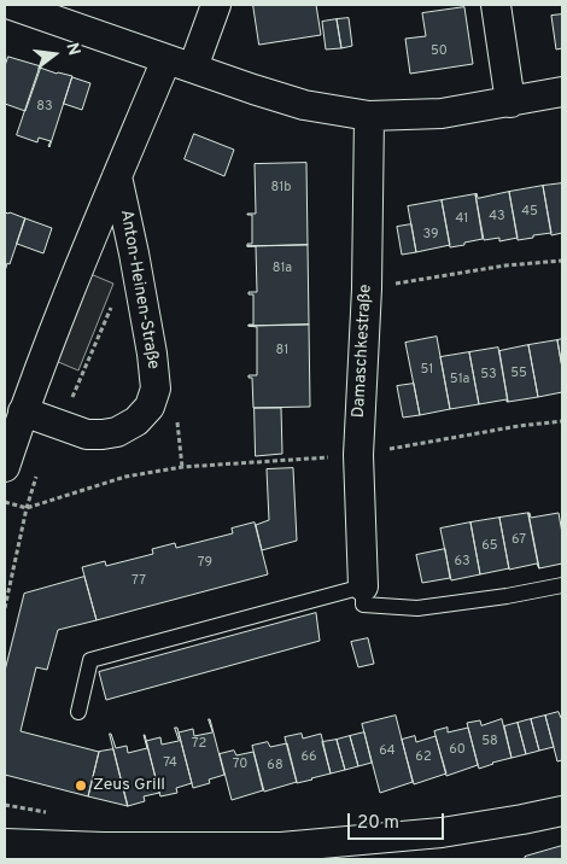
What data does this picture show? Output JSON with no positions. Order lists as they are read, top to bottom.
{
  "streets": {
    "street": ["Anton-Heinen-Straße", "Damaschkestraße"]
  },
  "places": ["Zeus Grill"],
  "house_numbers": [
    "50",
    "83",
    "81b",
    "45",
    "43",
    "41",
    "39",
    "81a",
    "81",
    "51",
    "55",
    "53",
    "51a",
    "67",
    "65",
    "63",
    "79",
    "77",
    "58",
    "72",
    "60",
    "64",
    "66",
    "62",
    "74",
    "70",
    "68"
  ],
  "scale_bar": "20 m",
  "north": "right"
}
